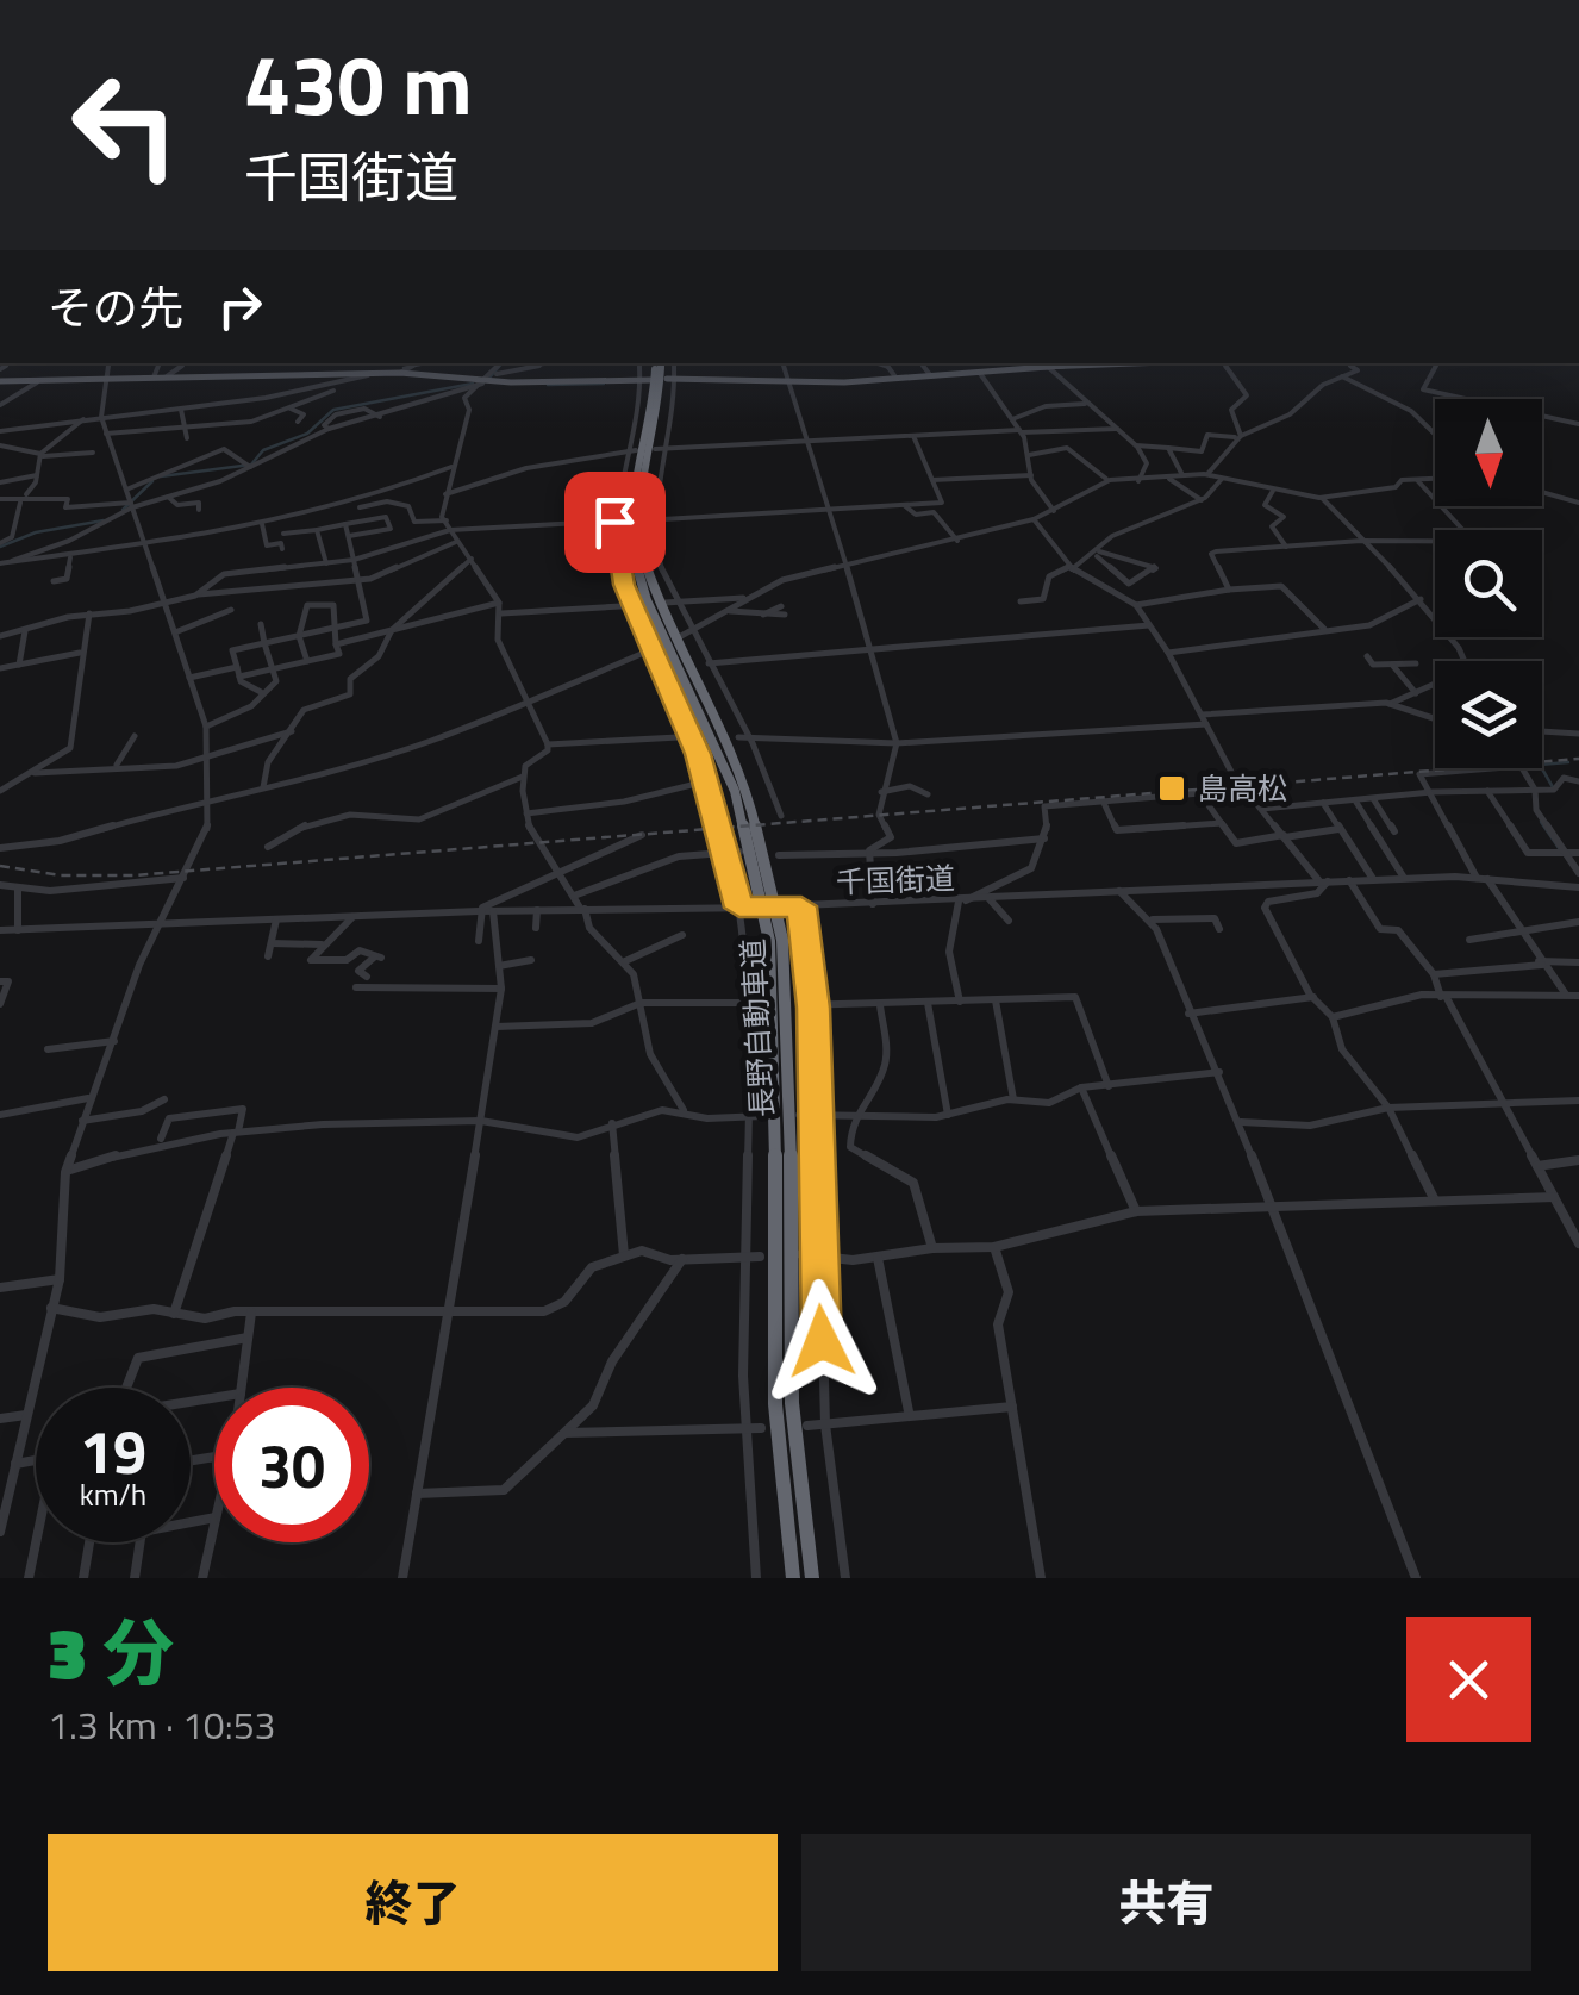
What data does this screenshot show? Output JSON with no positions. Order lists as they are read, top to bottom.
{
  "streets": {
    "highway": ["長野自動車道"],
    "street": ["千国街道"]
  },
  "places": {
    "transit": ["島高松"]
  },
  "north": "bottom",
  "page": {
    "turn": ["430 m", "千国街道"],
    "then": "その先",
    "speed": "19 km/h",
    "limit": "30",
    "heading": ["3 分", "1.3 km · 10:53"],
    "buttons": ["終了", "共有"]
  }
}
